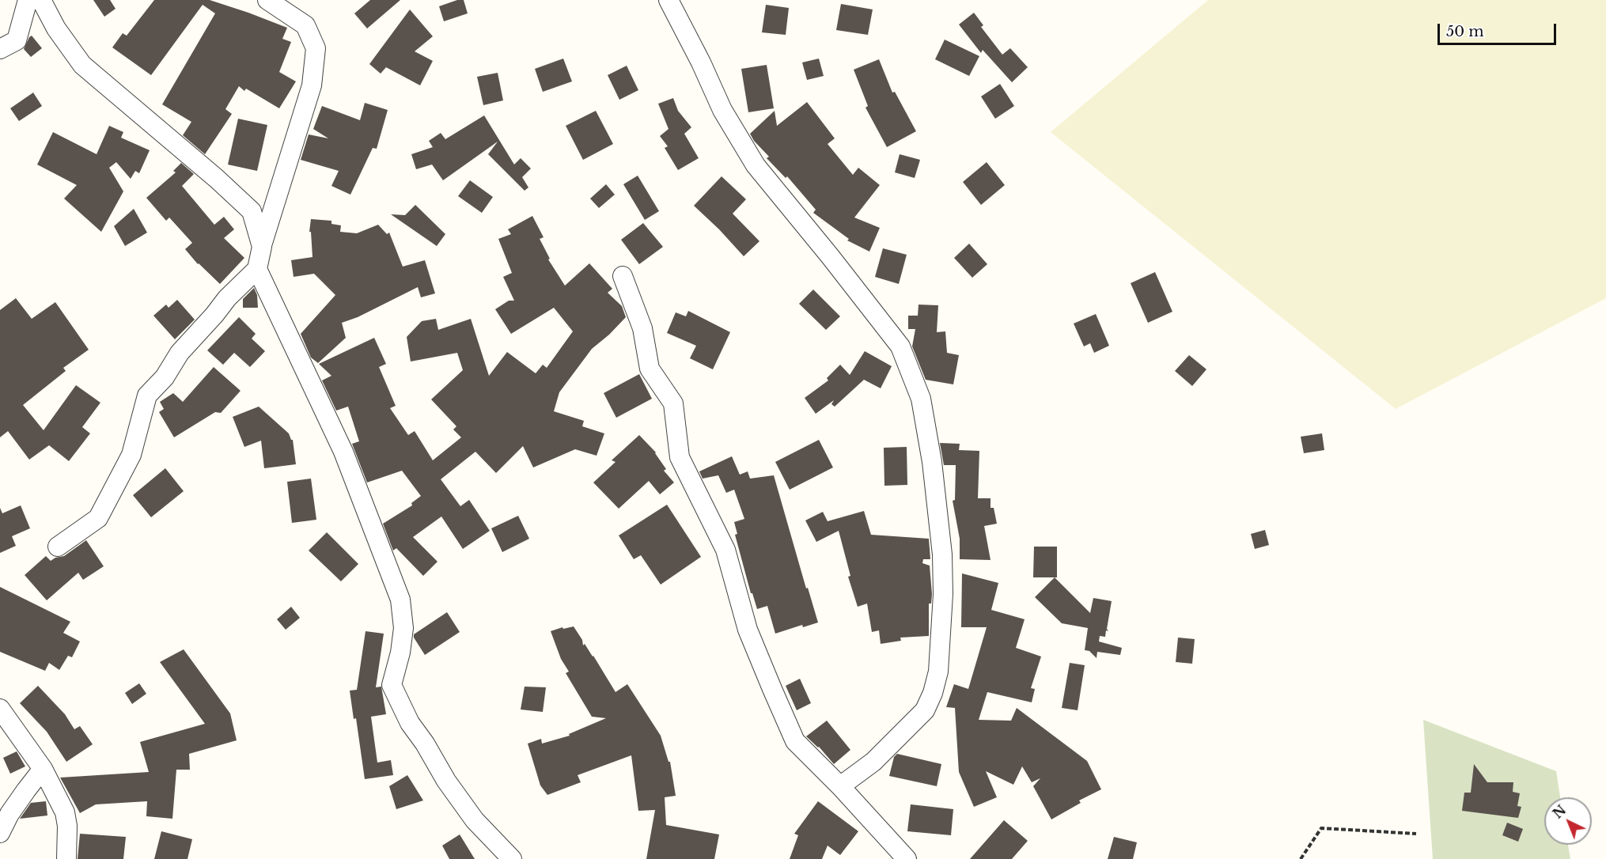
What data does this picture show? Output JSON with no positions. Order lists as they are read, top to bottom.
{
  "scale_bar": "50 m",
  "north": "top left"
}
